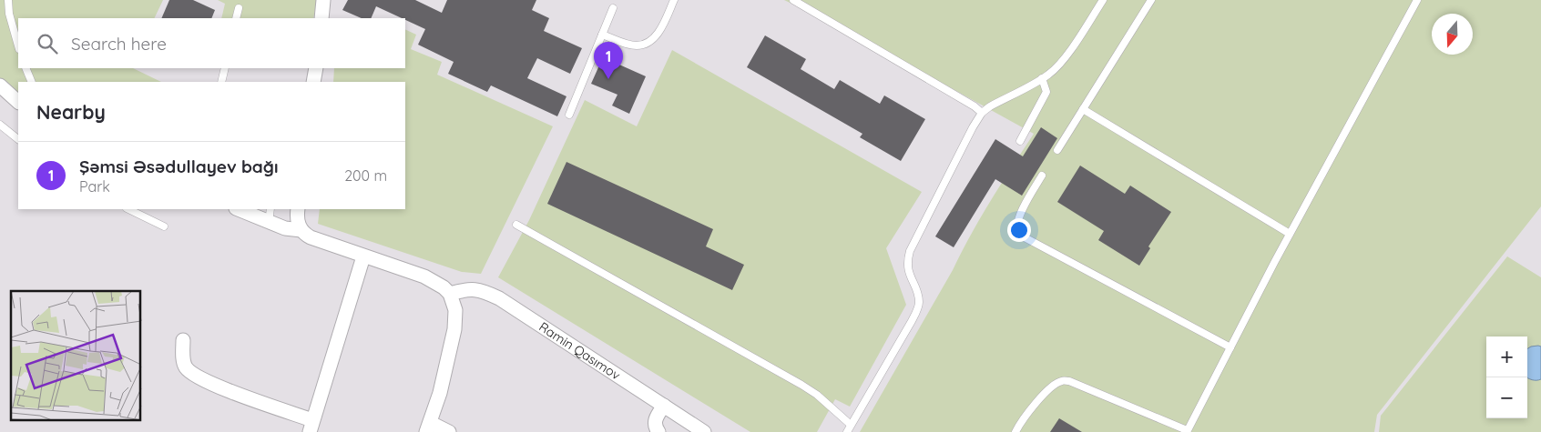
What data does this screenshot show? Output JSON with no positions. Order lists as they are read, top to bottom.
{
  "streets": {
    "street": ["Ramin Qasımov"]
  },
  "north": "bottom",
  "page": {
    "search": "Search here",
    "pins": "1",
    "heading": "Nearby",
    "list": [
      {
        "mark": "1",
        "name": "Şəmsi Əsədullayev bağı",
        "note": "Park",
        "value": "200 m"
      }
    ],
    "map_buttons": ["+", "−"]
  }
}
